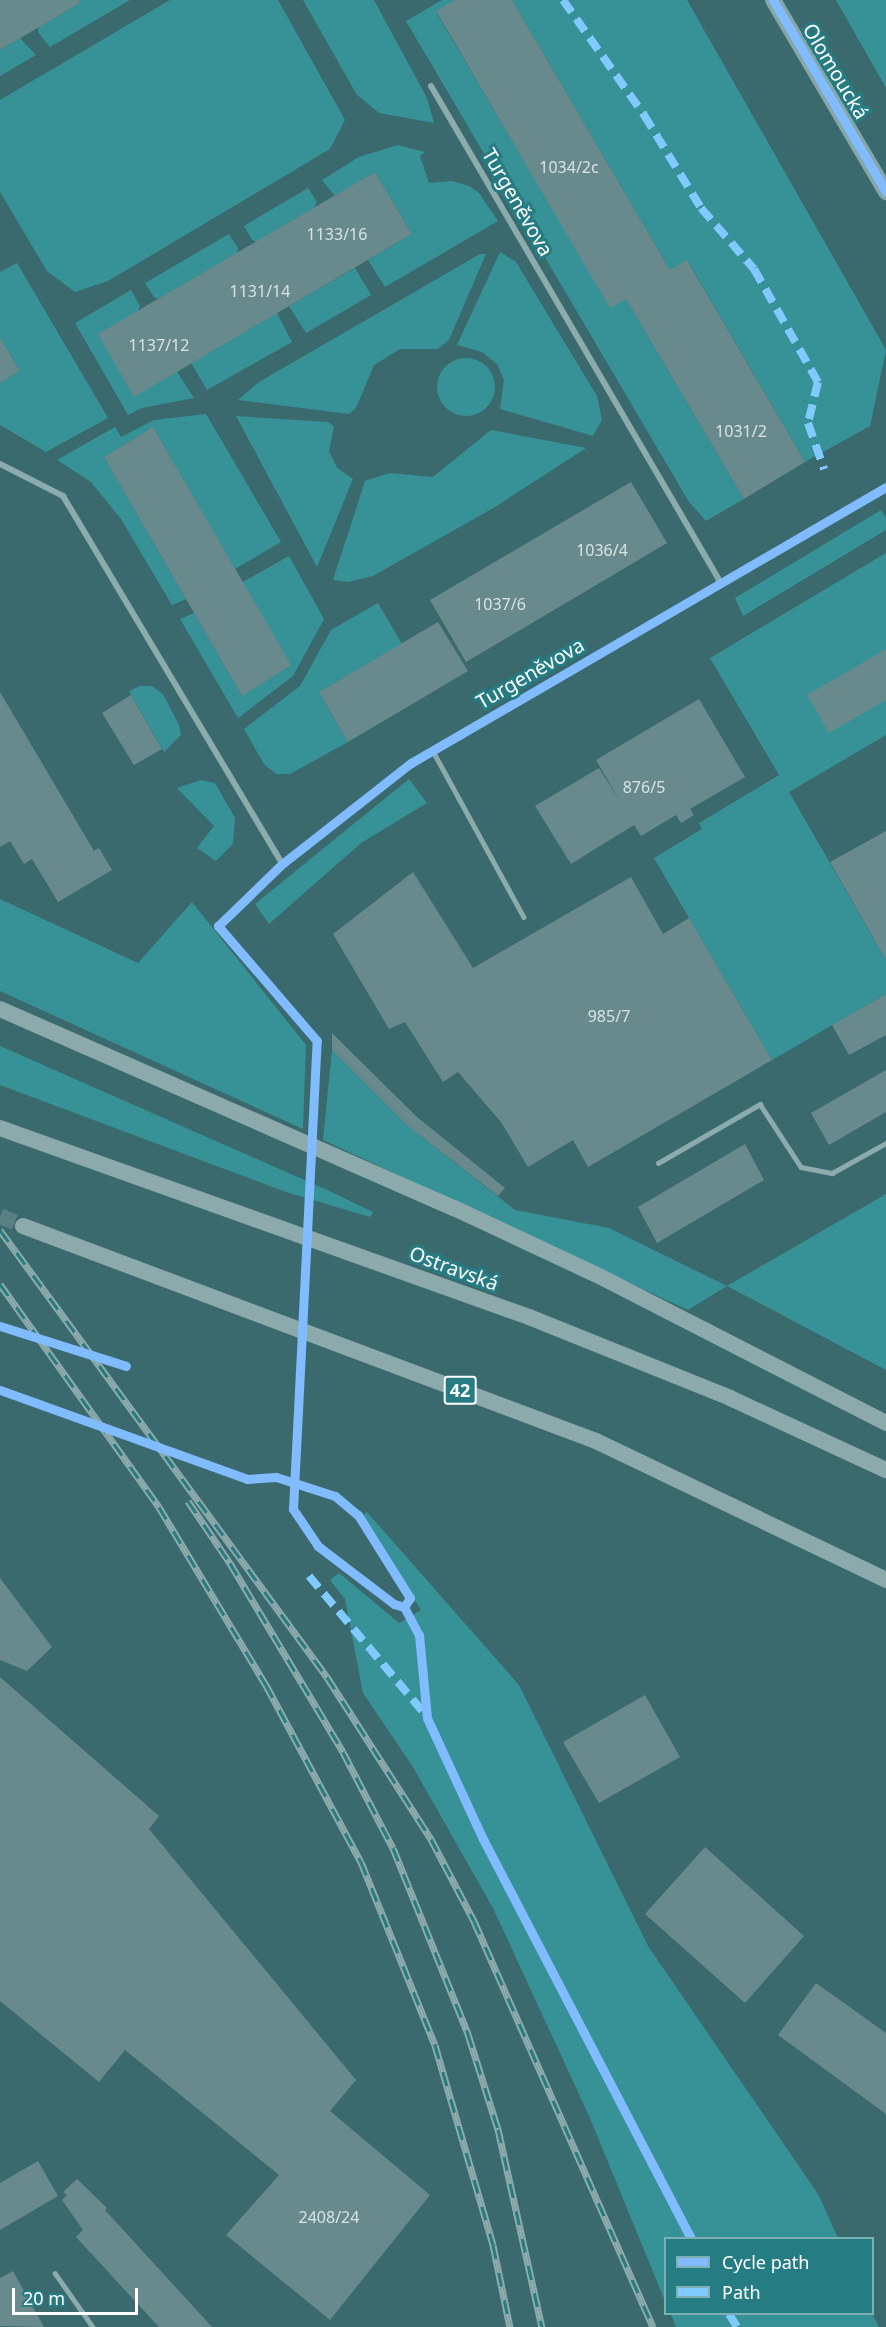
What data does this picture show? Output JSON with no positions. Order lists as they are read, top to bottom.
{
  "streets": {
    "highway": ["Ostravská", "42"],
    "main road": ["Olomoucká"],
    "street": ["Turgeněvova"]
  },
  "house_numbers": [
    "1034/2c",
    "1133/16",
    "1131/14",
    "1137/12",
    "1031/2",
    "1036/4",
    "1037/6",
    "876/5",
    "985/7",
    "2408/24"
  ],
  "legend": ["Cycle path", "Path"],
  "scale_bar": "20 m"
}
